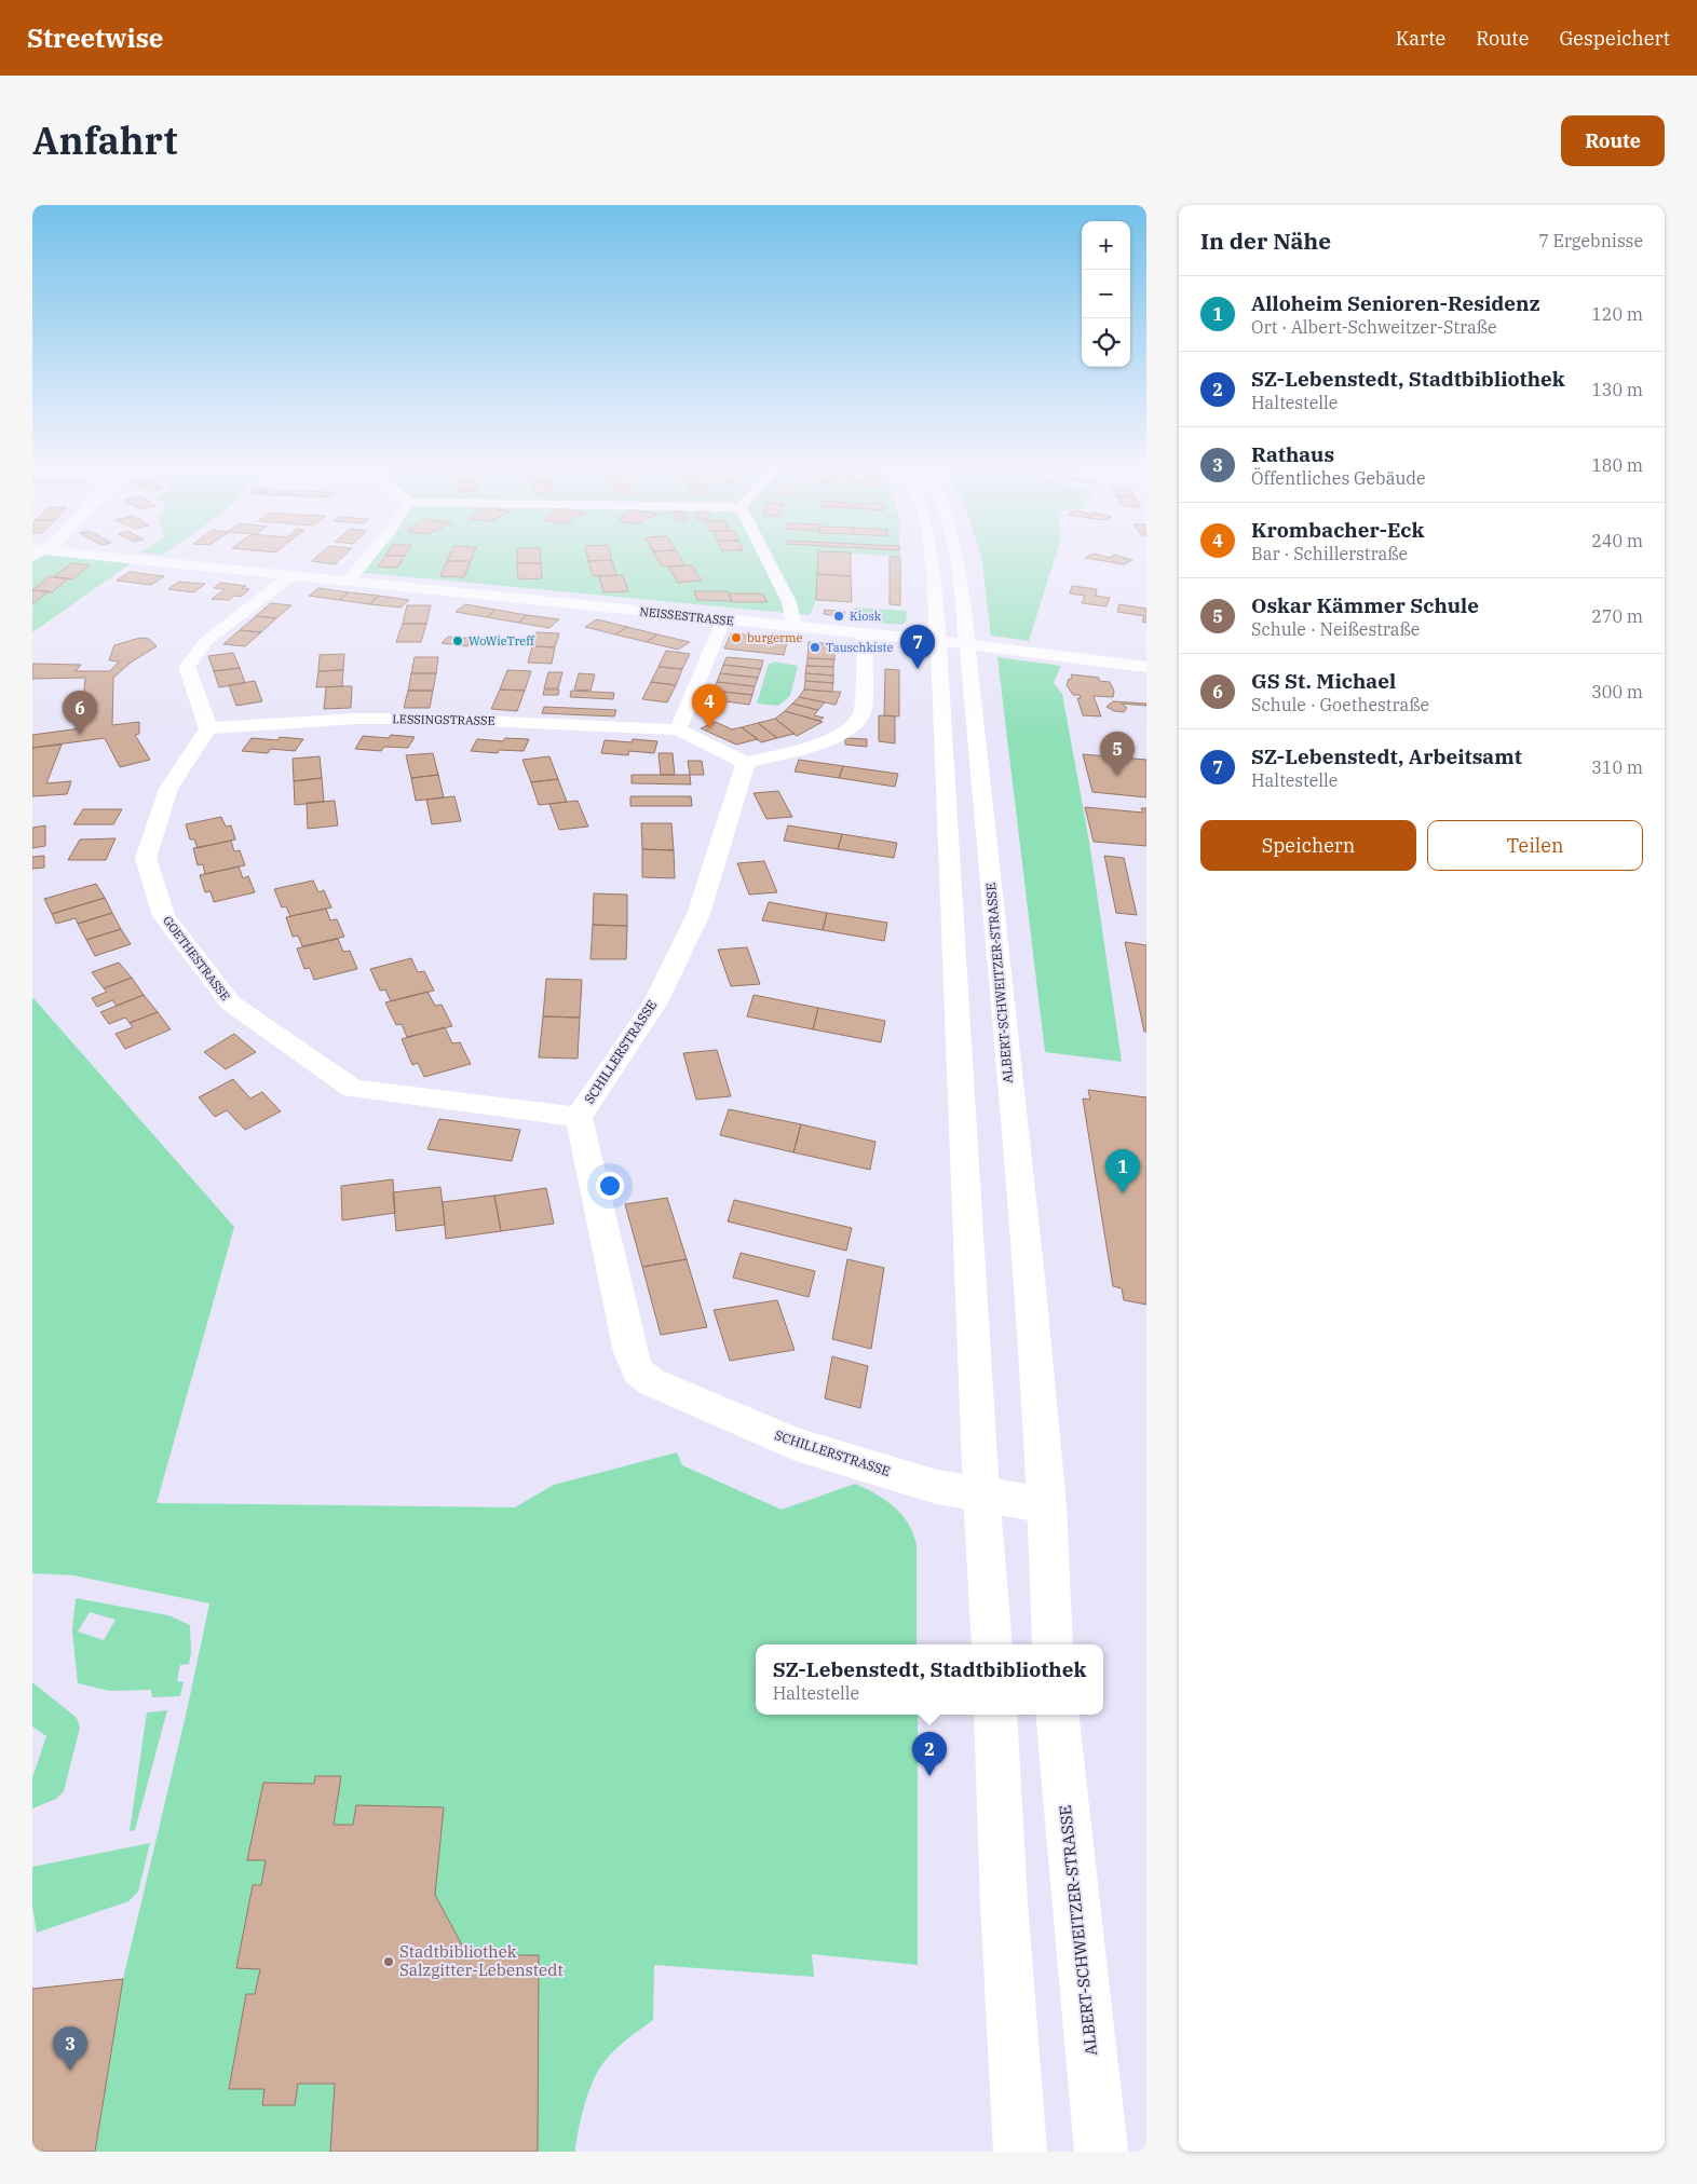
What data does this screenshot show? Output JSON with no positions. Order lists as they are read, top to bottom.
{
  "streets": {
    "street": [
      "NEISSESTRASSE",
      "LESSINGSTRASSE",
      "GOETHESTRASSE",
      "ALBERT-SCHWEITZER-STRASSE",
      "SCHILLERSTRASSE"
    ]
  },
  "crossings": [
    ["NEISSESTRASSE", "ALBERT-SCHWEITZER-STRASSE"],
    ["LESSINGSTRASSE", "GOETHESTRASSE"],
    ["GOETHESTRASSE", "SCHILLERSTRASSE"]
  ],
  "places": [
    "Kiosk",
    "burgerme",
    "WoWieTreff",
    "Tauschkiste",
    "Stadtbibliothek Salzgitter-Lebenstedt"
  ],
  "page": {
    "header": "Streetwise",
    "nav": ["Karte", "Route", "Gespeichert"],
    "title": "Anfahrt",
    "buttons": [
      "Route",
      ["Speichern", "Teilen"]
    ],
    "heading": ["In der Nähe", "7 Ergebnisse"],
    "map_buttons": ["+", "−"],
    "list": [
      {
        "mark": "1",
        "name": "Alloheim Senioren-Residenz",
        "note": "Ort · Albert-Schweitzer-Straße",
        "value": "120 m"
      },
      {
        "mark": "2",
        "name": "SZ-Lebenstedt, Stadtbibliothek",
        "note": "Haltestelle",
        "value": "130 m"
      },
      {
        "mark": "3",
        "name": "Rathaus",
        "note": "Öffentliches Gebäude",
        "value": "180 m"
      },
      {
        "mark": "4",
        "name": "Krombacher-Eck",
        "note": "Bar · Schillerstraße",
        "value": "240 m"
      },
      {
        "mark": "5",
        "name": "Oskar Kämmer Schule",
        "note": "Schule · Neißestraße",
        "value": "270 m"
      },
      {
        "mark": "6",
        "name": "GS St. Michael",
        "note": "Schule · Goethestraße",
        "value": "300 m"
      },
      {
        "mark": "7",
        "name": "SZ-Lebenstedt, Arbeitsamt",
        "note": "Haltestelle",
        "value": "310 m"
      }
    ],
    "pins": [
      "7",
      "4",
      "6",
      "5",
      "1",
      "2",
      "3"
    ],
    "popup": ["SZ-Lebenstedt, Stadtbibliothek", "Haltestelle"]
  }
}
